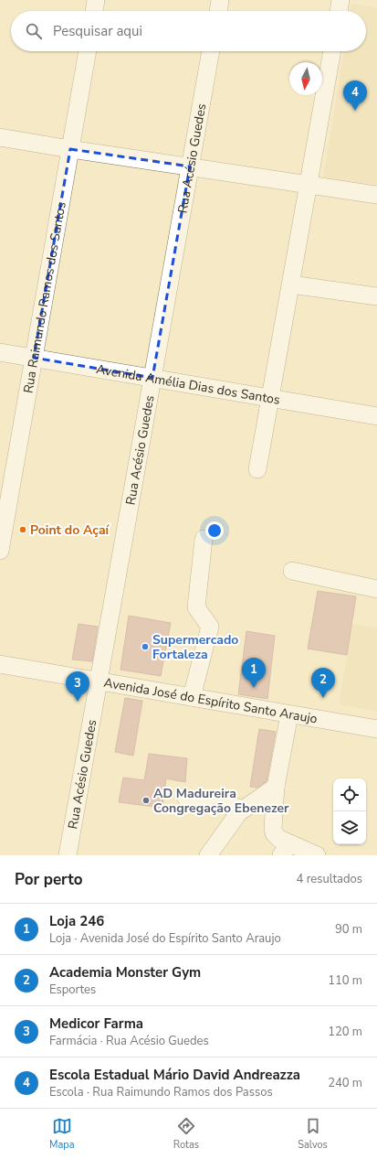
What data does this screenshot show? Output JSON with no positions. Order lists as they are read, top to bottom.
{
  "streets": {
    "street": [
      "Rua Acésio Guedes",
      "Rua Raimundo Ramos dos Santos",
      "Avenida Amélia Dias dos Santos",
      "Avenida José do Espírito Santo Araujo"
    ]
  },
  "crossings": [
    ["Rua Acésio Guedes", "Avenida Amélia Dias dos Santos"],
    ["Rua Acésio Guedes", "Avenida José do Espírito Santo Araujo"],
    ["Rua Raimundo Ramos dos Santos", "Avenida Amélia Dias dos Santos"]
  ],
  "places": ["Point do Açaí", "Supermercado Fortaleza", "AD Madureira Congregação Ebenezer"],
  "north": "bottom",
  "page": {
    "search": "Pesquisar aqui",
    "pins": [
      "4",
      "1",
      "2",
      "3"
    ],
    "heading": ["Por perto", "4 resultados"],
    "list": [
      {
        "mark": "1",
        "name": "Loja 246",
        "note": "Loja · Avenida José do Espírito Santo Araujo",
        "value": "90 m"
      },
      {
        "mark": "2",
        "name": "Academia Monster Gym",
        "note": "Esportes",
        "value": "110 m"
      },
      {
        "mark": "3",
        "name": "Medicor Farma",
        "note": "Farmácia · Rua Acésio Guedes",
        "value": "120 m"
      },
      {
        "mark": "4",
        "name": "Escola Estadual Mário David Andreazza",
        "note": "Escola · Rua Raimundo Ramos dos Passos",
        "value": "240 m"
      }
    ],
    "nav": ["Mapa", "Rotas", "Salvos"]
  }
}
